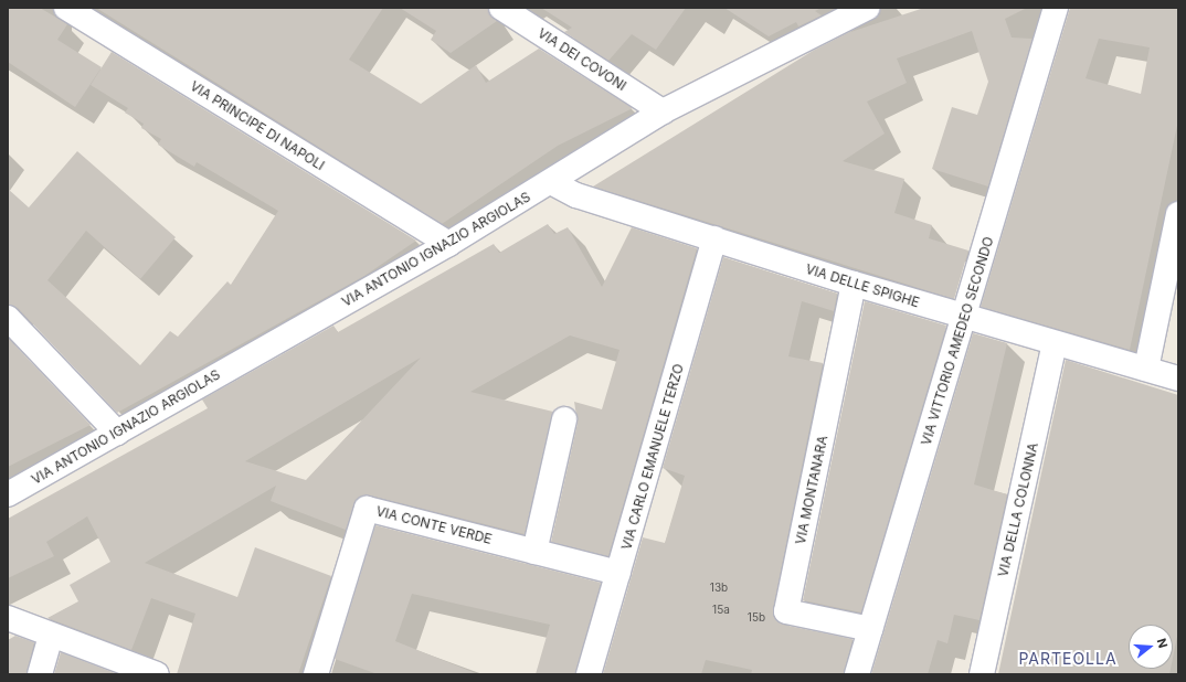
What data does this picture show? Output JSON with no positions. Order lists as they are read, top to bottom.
{
  "streets": {
    "street": [
      "VIA DEI COVONI",
      "VIA PRINCIPE DI NAPOLI",
      "VIA ANTONIO IGNAZIO ARGIOLAS",
      "VIA DELLE SPIGHE",
      "VIA VITTORIO AMEDEO SECONDO",
      "VIA CARLO EMANUELE TERZO",
      "VIA MONTANARA",
      "VIA DELLA COLONNA",
      "VIA CONTE VERDE"
    ]
  },
  "crossings": [
    ["VIA DEI COVONI", "VIA ANTONIO IGNAZIO ARGIOLAS"],
    ["VIA PRINCIPE DI NAPOLI", "VIA ANTONIO IGNAZIO ARGIOLAS"],
    ["VIA ANTONIO IGNAZIO ARGIOLAS", "VIA DELLE SPIGHE"],
    ["VIA DELLE SPIGHE", "VIA VITTORIO AMEDEO SECONDO"],
    ["VIA DELLE SPIGHE", "VIA CARLO EMANUELE TERZO"],
    ["VIA DELLE SPIGHE", "VIA MONTANARA"],
    ["VIA DELLE SPIGHE", "VIA DELLA COLONNA"],
    ["VIA VITTORIO AMEDEO SECONDO", "VIA MONTANARA"],
    ["VIA CARLO EMANUELE TERZO", "VIA CONTE VERDE"]
  ],
  "districts": ["PARTEOLLA"],
  "house_numbers": ["13b", "15a", "15b"],
  "north": "right"
}
